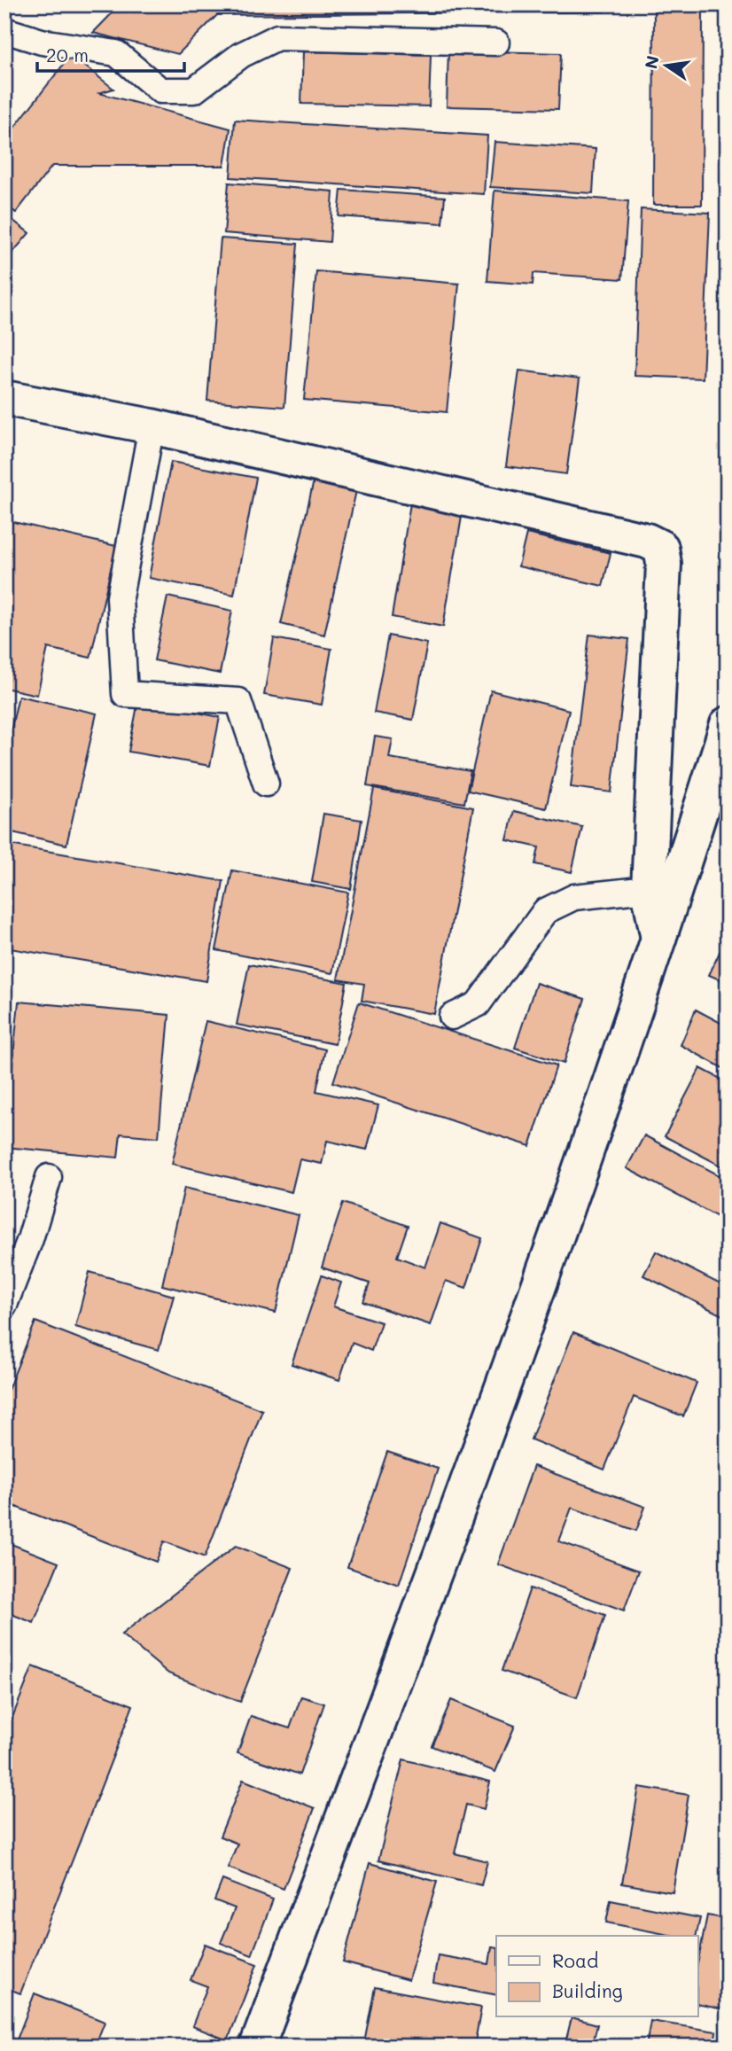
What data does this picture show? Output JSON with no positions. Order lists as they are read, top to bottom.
{
  "legend": ["Road", "Building"],
  "scale_bar": "20 m",
  "north": "left"
}
